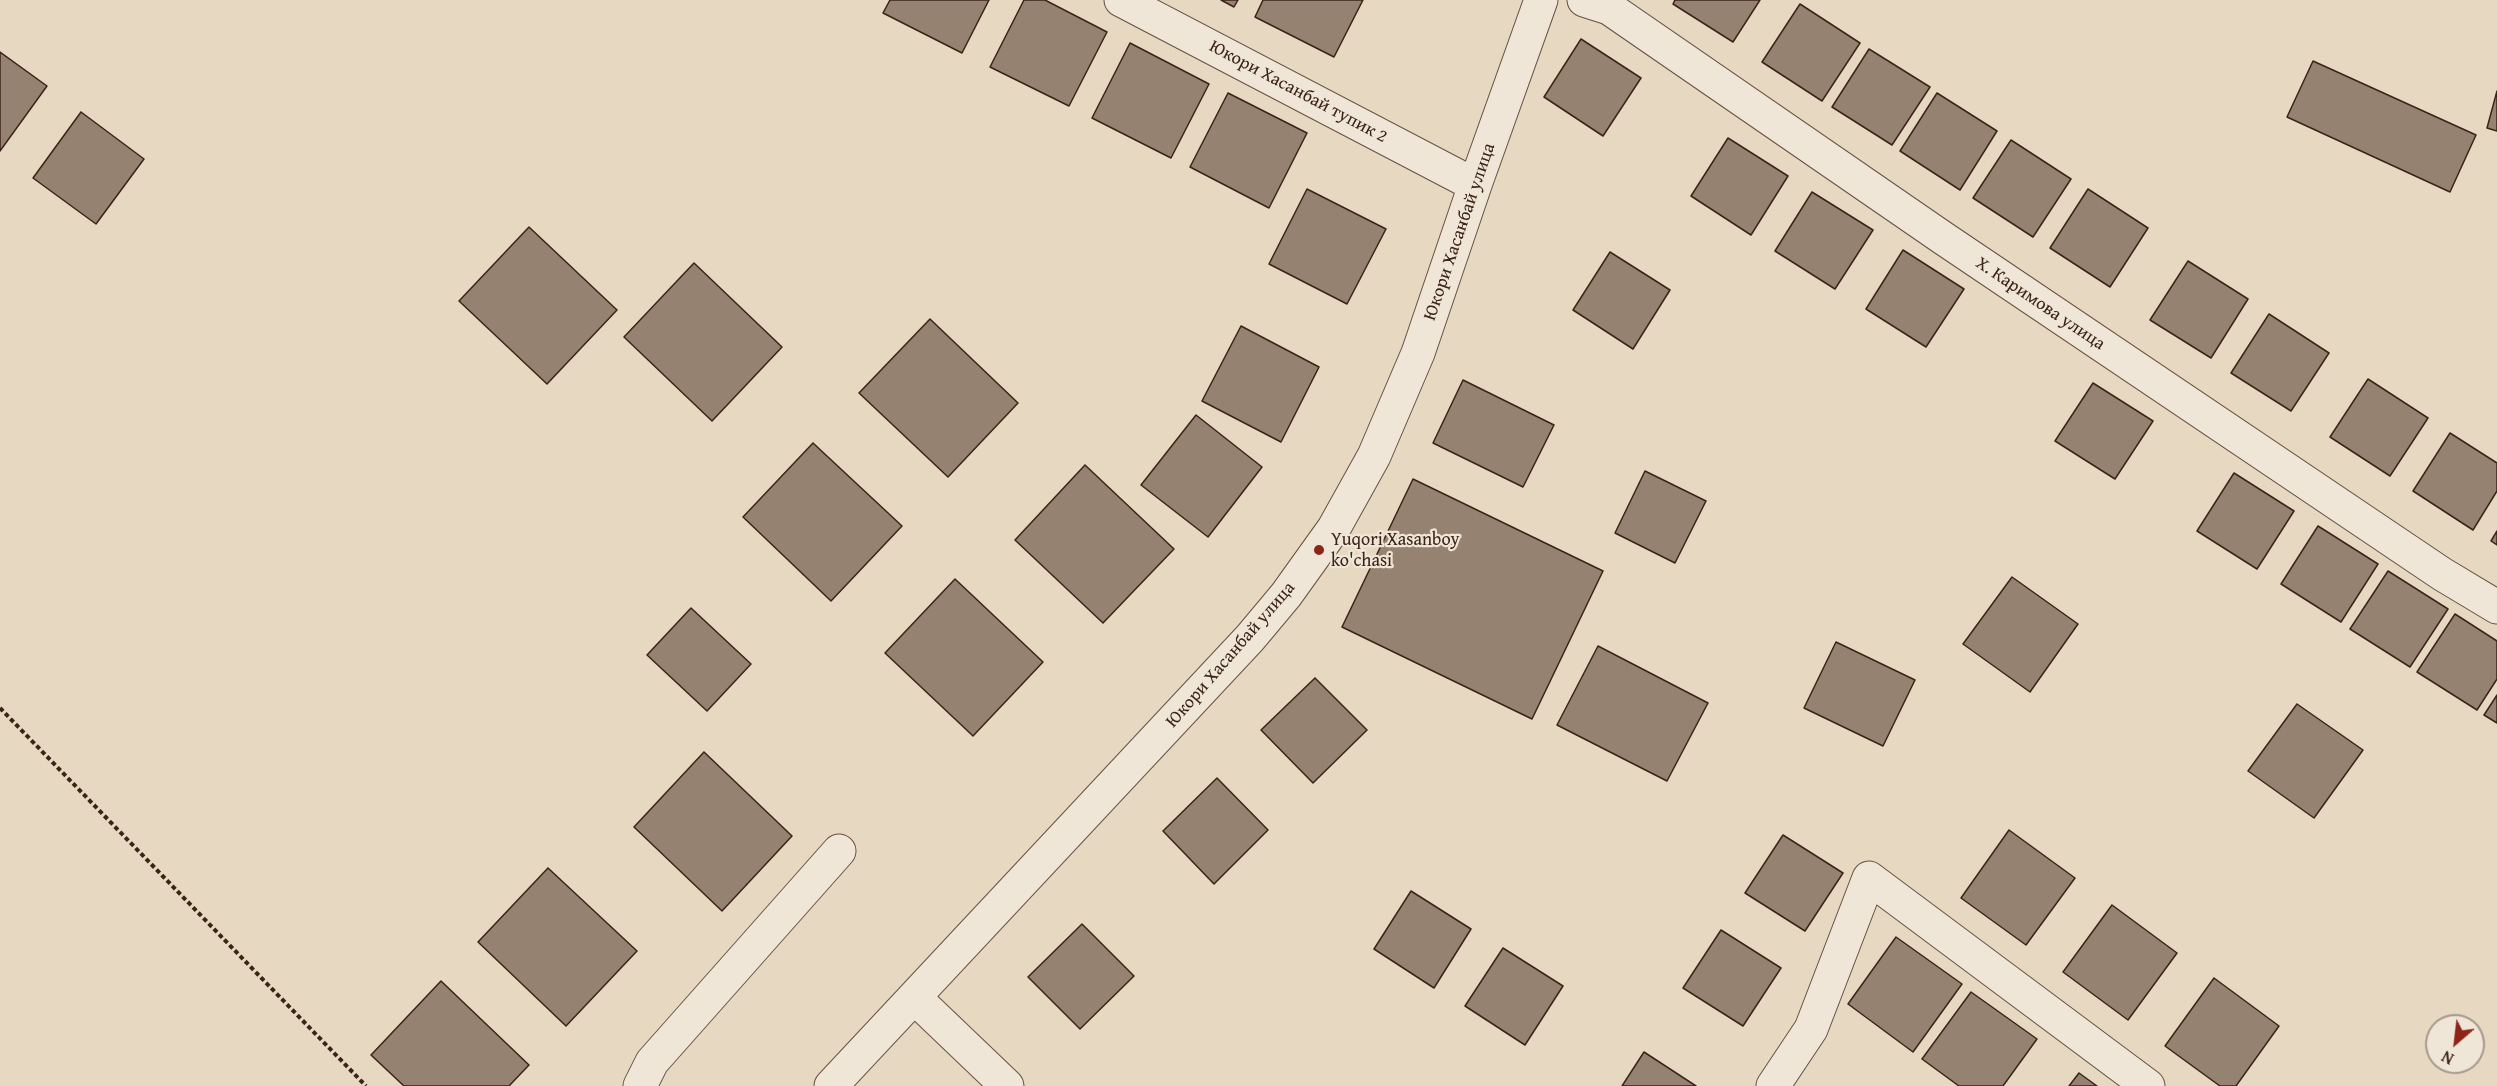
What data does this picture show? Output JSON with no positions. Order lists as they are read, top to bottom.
{
  "streets": {
    "street": ["Юкори Хасанбай тупик 2", "Юкори Хасанбай улица", "Х. Каримова улица"]
  },
  "crossings": [
    ["Юкори Хасанбай тупик 2", "Юкори Хасанбай улица"]
  ],
  "places": ["Yuqori Xasanboy ko'chasi"],
  "north": "bottom left"
}
